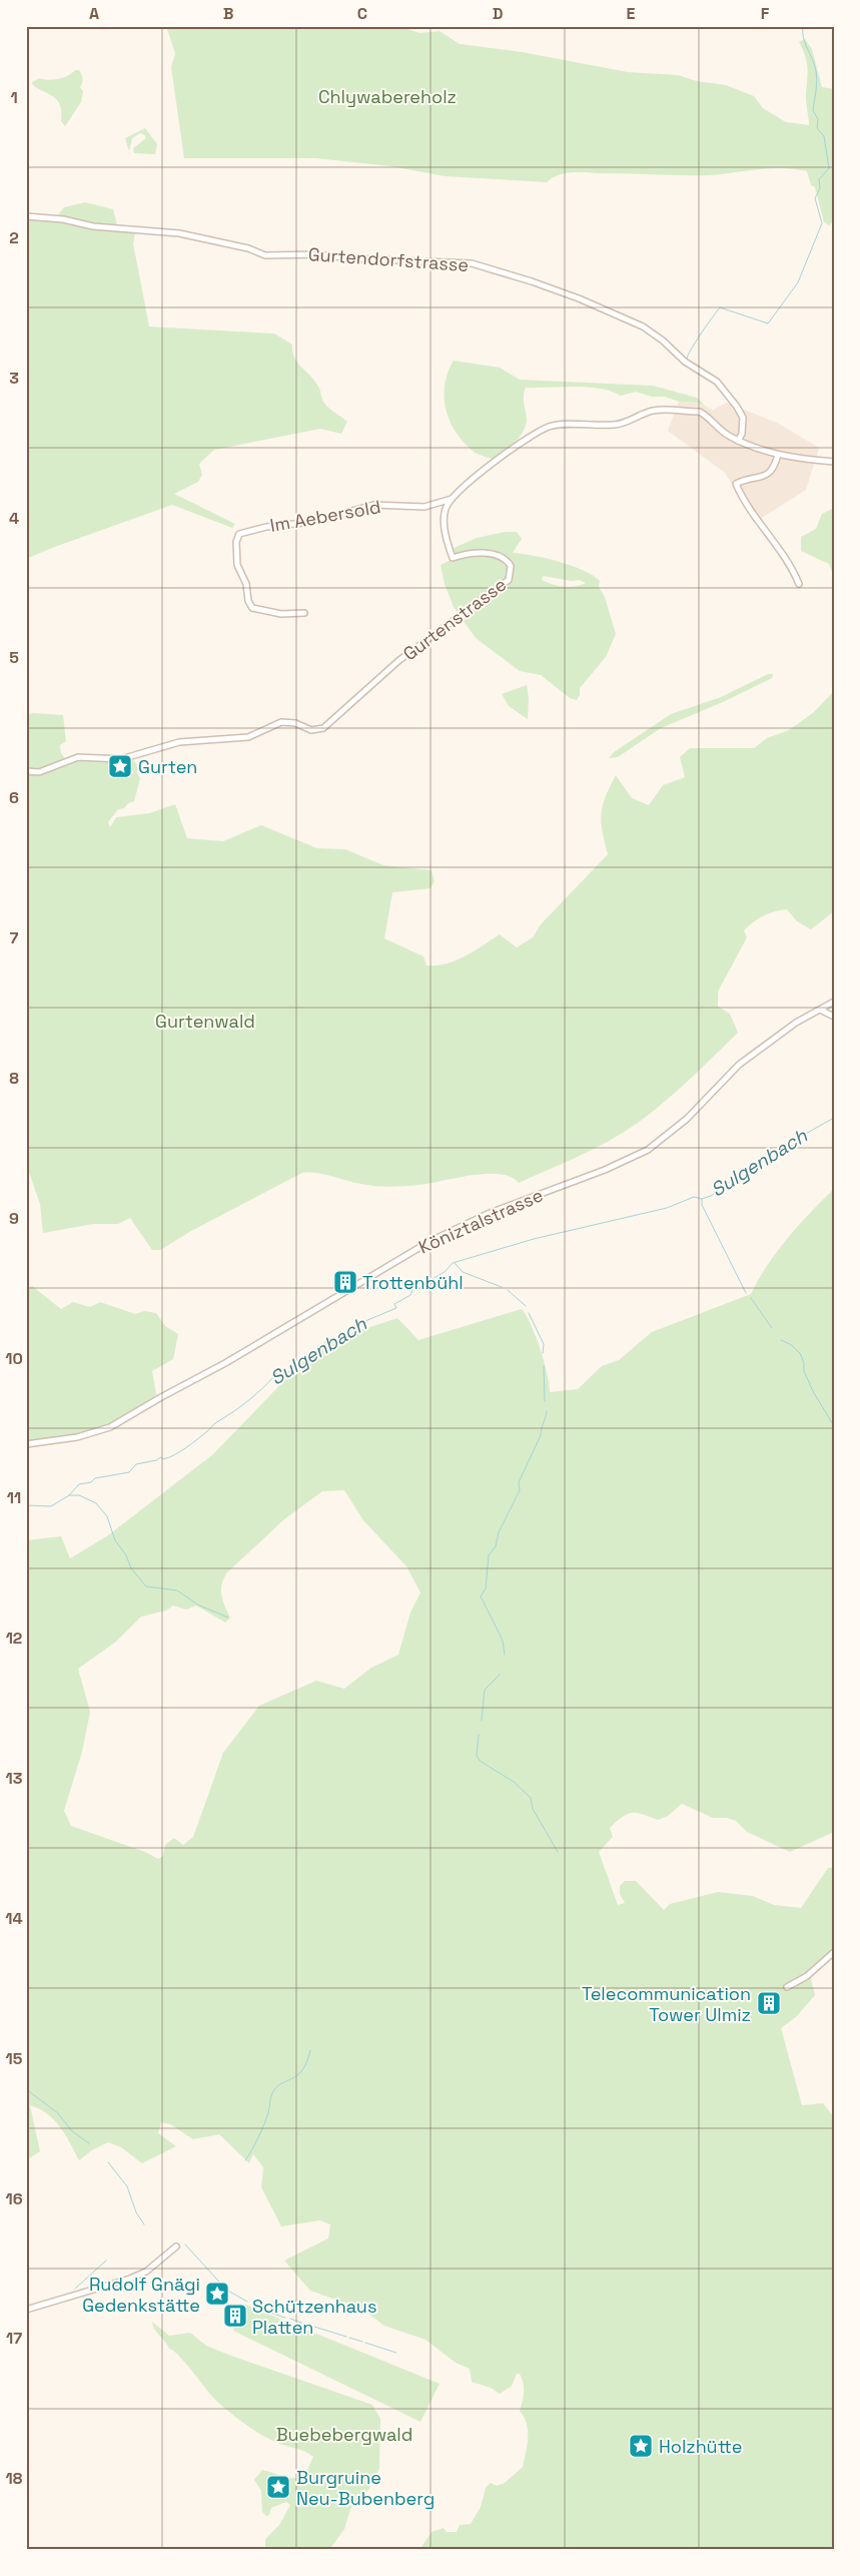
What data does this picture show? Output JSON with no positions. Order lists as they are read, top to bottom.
{
  "streets": {
    "street": [
      "Gurtendorfstrasse",
      "Im Aebersold",
      "Gurtenstrasse",
      "Köniztalstrasse"
    ]
  },
  "crossings": [
    ["Gurtendorfstrasse", "Gurtenstrasse"],
    ["Im Aebersold", "Gurtenstrasse"]
  ],
  "water": ["Sulgenbach"],
  "parks": ["Chlywabereholz", "Gurtenwald", "Buebebergwald"],
  "places": {
    "place": [
      "Gurten",
      "Rudolf Gnägi Gedenkstätte",
      "Holzhütte",
      "Burgruine Neu-Bubenberg"
    ],
    "building": ["Trottenbühl", "Telecommunication Tower Ulmiz", "Schützenhaus Platten"]
  },
  "grid": {
    "columns": [
      "A",
      "B",
      "C",
      "D",
      "E",
      "F"
    ],
    "rows": [
      "1",
      "2",
      "3",
      "4",
      "5",
      "6",
      "7",
      "8",
      "9",
      "10",
      "11",
      "12",
      "13",
      "14",
      "15",
      "16",
      "17",
      "18"
    ]
  }
}
